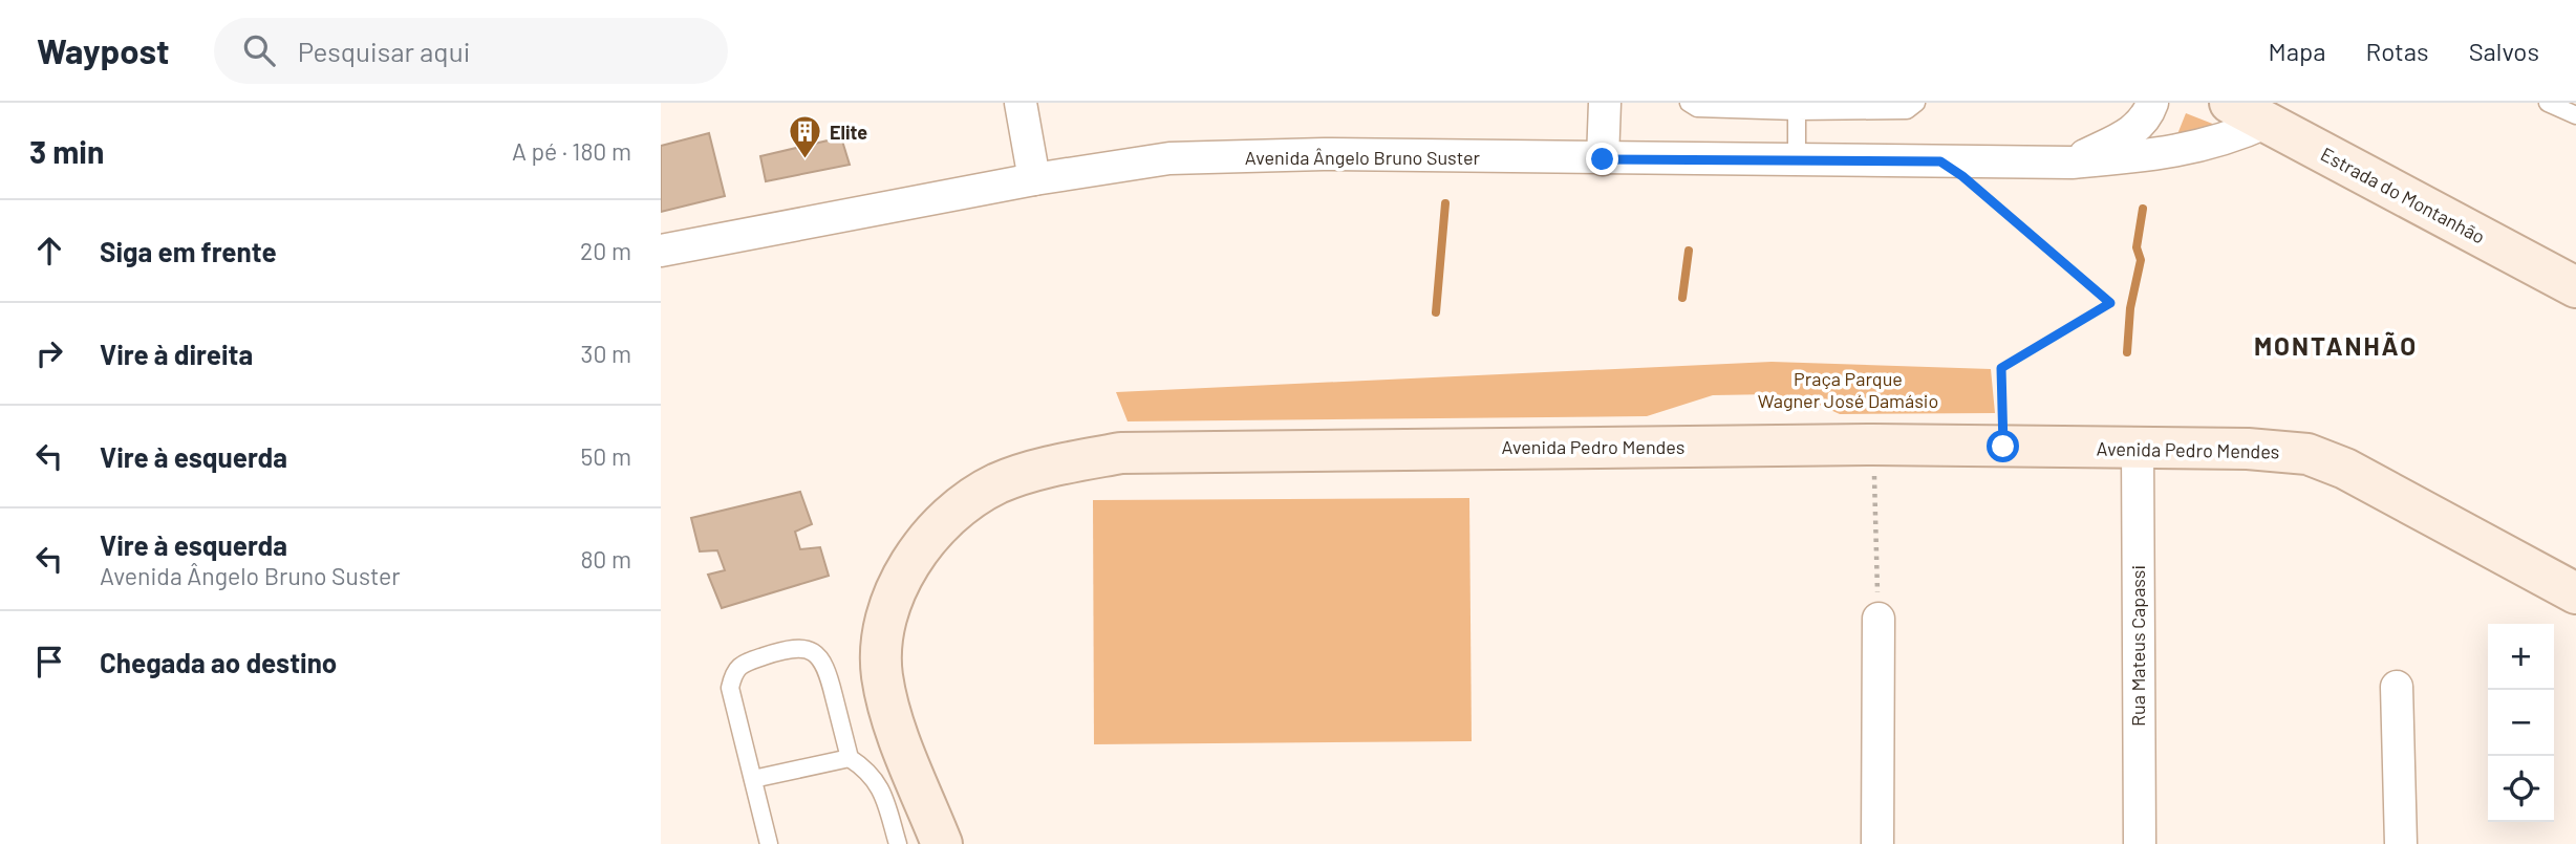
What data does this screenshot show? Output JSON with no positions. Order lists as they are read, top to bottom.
{
  "streets": {
    "street": [
      "Avenida Ângelo Bruno Suster",
      "Estrada do Montanhão",
      "Avenida Pedro Mendes",
      "Rua Mateus Capassi"
    ]
  },
  "crossings": [
    ["Avenida Ângelo Bruno Suster", "Estrada do Montanhão"],
    ["Avenida Pedro Mendes", "Rua Mateus Capassi"]
  ],
  "districts": ["MONTANHÃO"],
  "parks": ["Praça Parque Wagner José Damásio"],
  "places": {
    "building": ["Elite"]
  },
  "page": {
    "header": "Waypost",
    "search": "Pesquisar aqui",
    "nav": ["Mapa", "Rotas", "Salvos"],
    "heading": ["3 min", "A pé · 180 m"],
    "list": [
      ["Siga em frente", "20 m"],
      ["Vire à direita", "30 m"],
      ["Vire à esquerda", "50 m"],
      ["Vire à esquerda", "Avenida Ângelo Bruno Suster", "80 m"],
      "Chegada ao destino"
    ],
    "map_buttons": ["+", "−"]
  }
}
